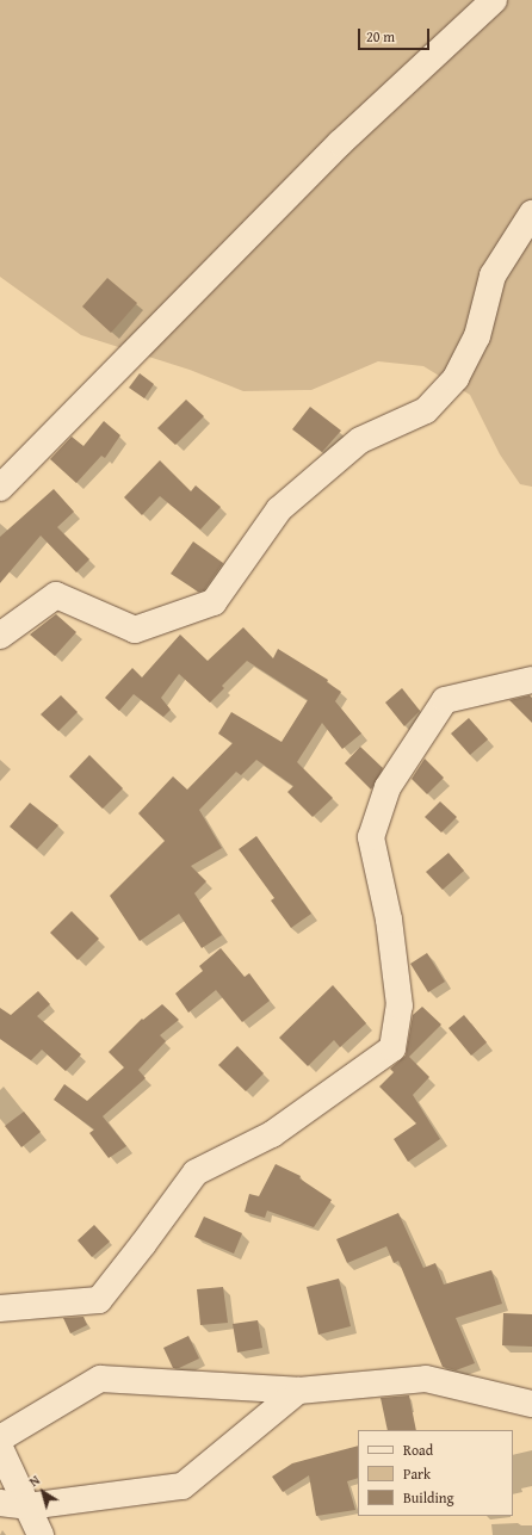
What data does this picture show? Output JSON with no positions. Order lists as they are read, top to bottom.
{
  "legend": ["Road", "Park", "Building"],
  "scale_bar": "20 m",
  "north": "top left"
}
